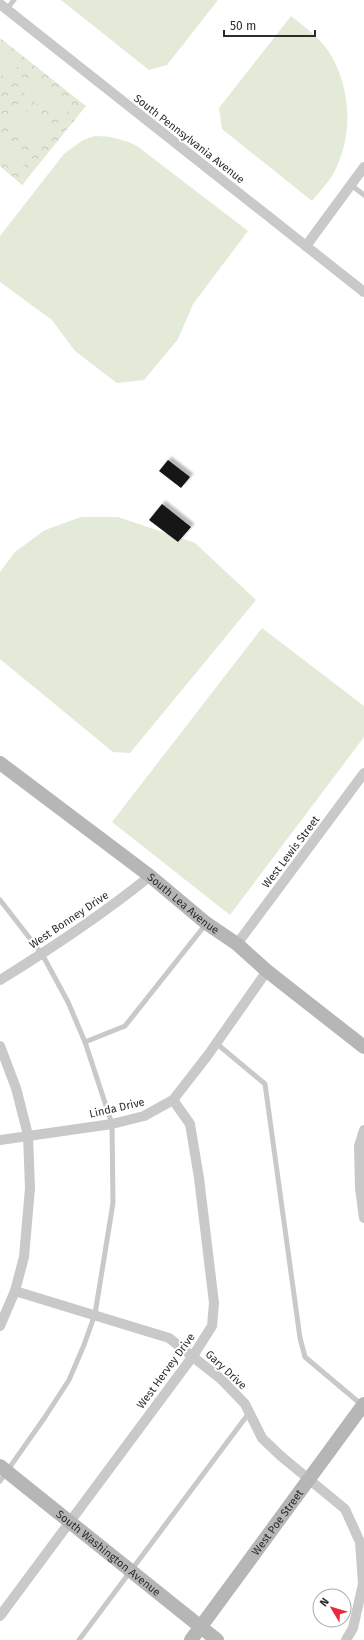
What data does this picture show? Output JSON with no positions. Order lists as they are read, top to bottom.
{
  "streets": {
    "street": [
      "South Pennsylvania Avenue",
      "West Lewis Street",
      "South Lea Avenue",
      "West Bonney Drive",
      "Linda Drive",
      "Gary Drive",
      "West Hervey Drive",
      "West Poe Street",
      "South Washington Avenue"
    ]
  },
  "crossings": [
    ["West Lewis Street", "South Lea Avenue"],
    ["South Lea Avenue", "West Bonney Drive"],
    ["South Lea Avenue", "Linda Drive"],
    ["Linda Drive", "West Hervey Drive"],
    ["Gary Drive", "West Hervey Drive"],
    ["Gary Drive", "West Poe Street"],
    ["West Hervey Drive", "South Washington Avenue"],
    ["West Poe Street", "South Washington Avenue"]
  ],
  "scale_bar": "50 m",
  "north": "top left"
}
